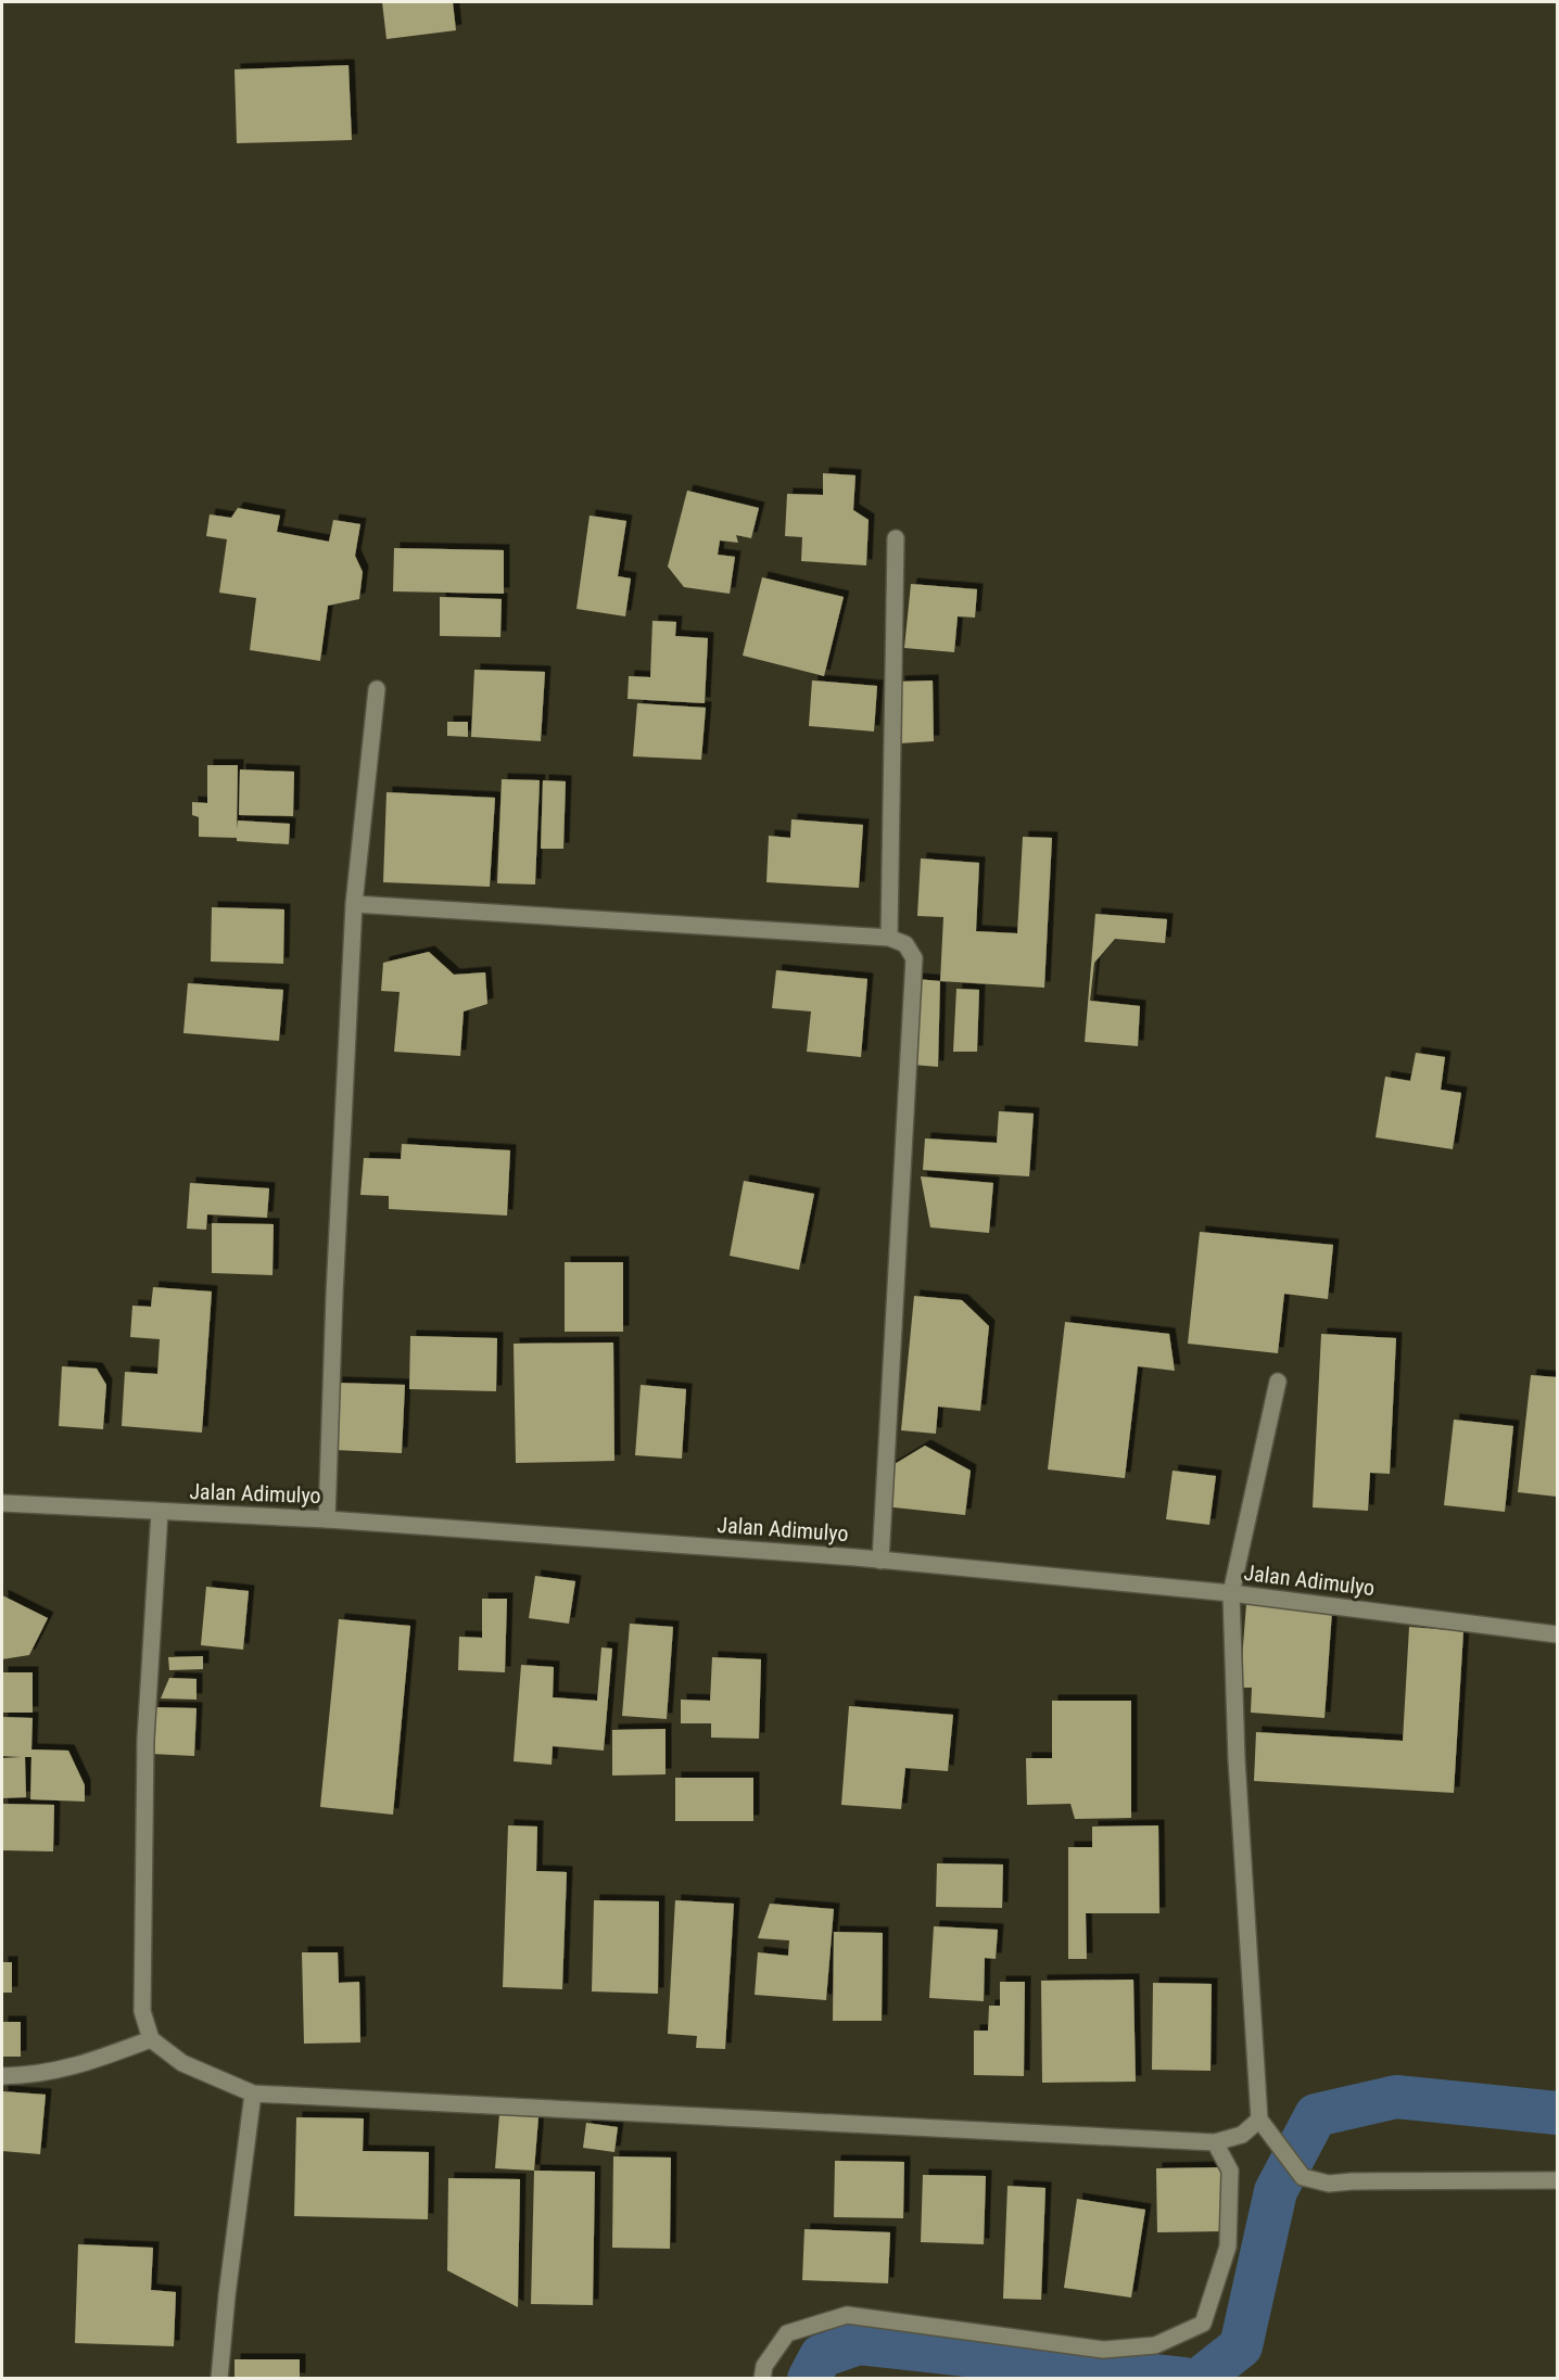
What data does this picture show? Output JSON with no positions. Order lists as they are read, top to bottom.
{
  "streets": {
    "street": ["Jalan Adimulyo"]
  }
}
